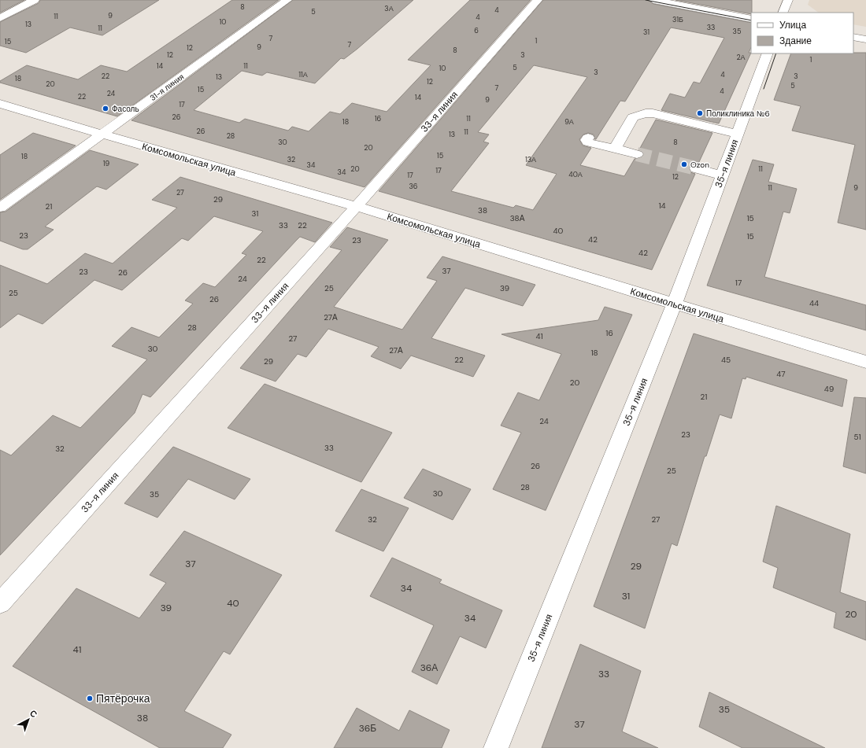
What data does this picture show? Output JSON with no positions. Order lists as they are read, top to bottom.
{
  "streets": {
    "street": [
      "31-я линия",
      "33-я линия",
      "Комсомольская улица",
      "35-я линия"
    ]
  },
  "crossings": [
    ["31-я линия", "Комсомольская улица"],
    ["33-я линия", "Комсомольская улица"],
    ["Комсомольская улица", "35-я линия"]
  ],
  "places": [
    "Фасоль",
    "Поликлиника №6",
    "Ozon",
    "Пятёрочка"
  ],
  "house_numbers": [
    "8",
    "3А",
    "4",
    "5",
    "9",
    "11",
    "4",
    "31Б",
    "10",
    "13",
    "33",
    "11",
    "6",
    "35",
    "31",
    "7",
    "1",
    "15",
    "7",
    "9",
    "12",
    "8",
    "12",
    "3",
    "2А",
    "1",
    "14",
    "11",
    "5",
    "10",
    "3",
    "11А",
    "4",
    "22",
    "3",
    "13",
    "18",
    "12",
    "20",
    "5",
    "7",
    "15",
    "4",
    "24",
    "22",
    "14",
    "9",
    "17",
    "26",
    "16",
    "11",
    "18",
    "9А",
    "26",
    "11",
    "13",
    "28",
    "30",
    "8",
    "20",
    "15",
    "18",
    "32",
    "13А",
    "19",
    "34",
    "20",
    "11",
    "17",
    "34",
    "40А",
    "17",
    "12",
    "36",
    "11",
    "9",
    "27",
    "29",
    "14",
    "21",
    "38",
    "31",
    "38А",
    "15",
    "33",
    "22",
    "40",
    "23",
    "15",
    "42",
    "23",
    "42",
    "22",
    "37",
    "23",
    "26",
    "24",
    "17",
    "25",
    "39",
    "25",
    "26",
    "44",
    "27А",
    "28",
    "16",
    "41",
    "27",
    "30",
    "27А",
    "18",
    "22",
    "45",
    "29",
    "47",
    "20",
    "49",
    "21",
    "24",
    "23",
    "51",
    "33",
    "32",
    "26",
    "25",
    "28",
    "30",
    "35",
    "32",
    "27",
    "37",
    "29",
    "34",
    "31",
    "40",
    "39",
    "20",
    "34",
    "41",
    "36А",
    "33",
    "35",
    "38",
    "37",
    "36Б"
  ],
  "legend": ["Улица", "Здание"],
  "north": "top right"
}
